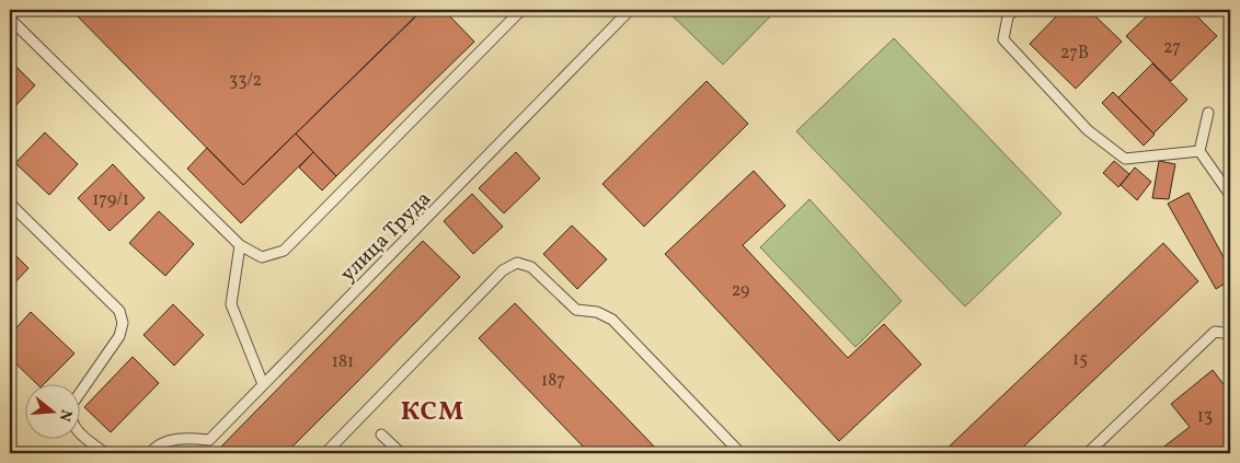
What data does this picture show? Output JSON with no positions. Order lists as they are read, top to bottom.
{
  "streets": {
    "lane": ["улица Труда"]
  },
  "districts": ["КСМ"],
  "house_numbers": [
    "27",
    "27В",
    "33/2",
    "179/1",
    "29",
    "15",
    "181",
    "187",
    "13"
  ],
  "north": "right"
}
